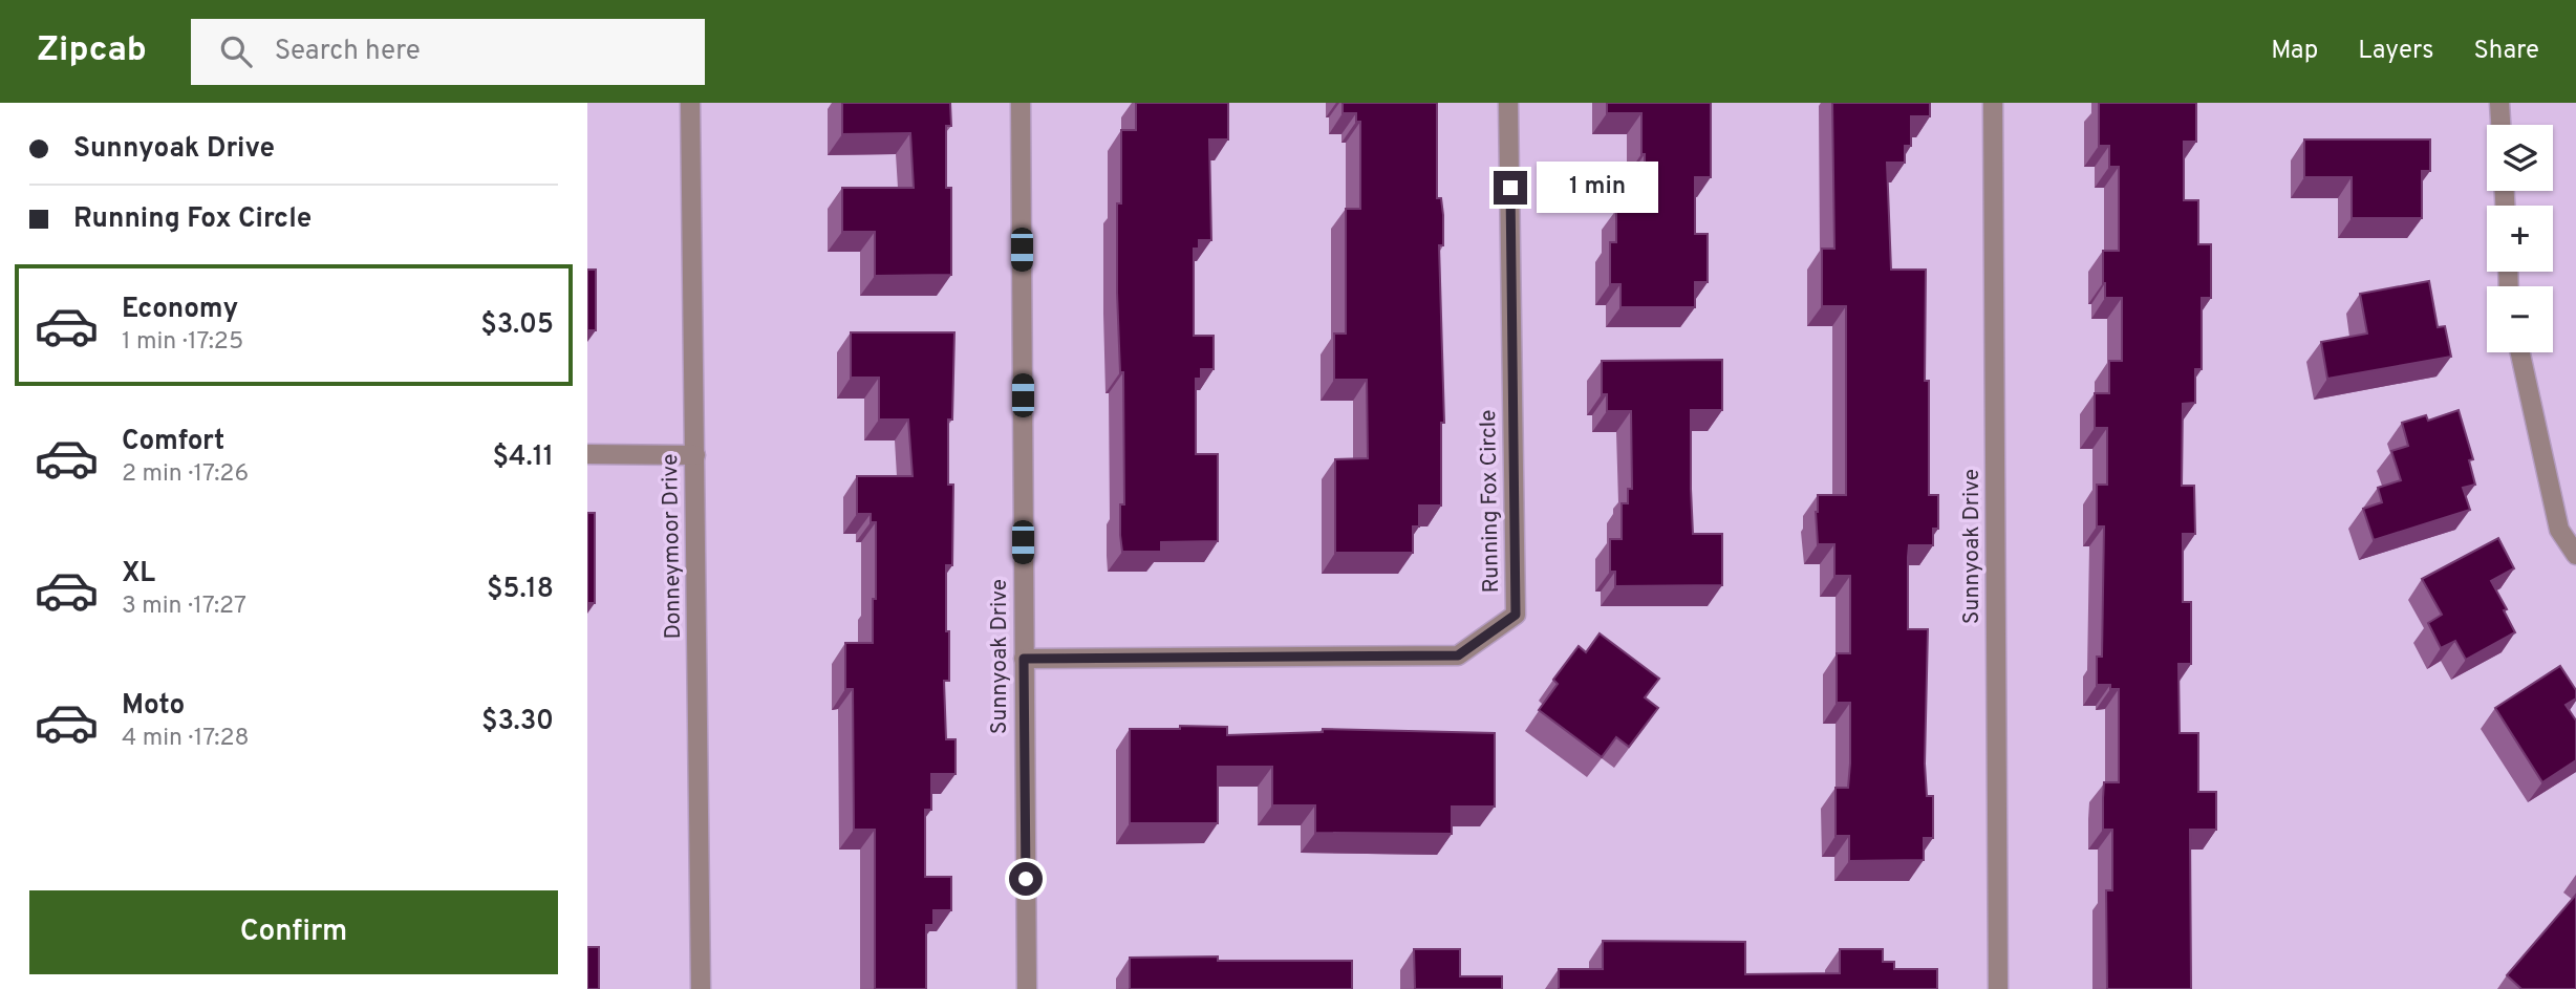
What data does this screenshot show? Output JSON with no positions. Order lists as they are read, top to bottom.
{
  "streets": {
    "street": ["Running Fox Circle", "Donneymoor Drive", "Sunnyoak Drive"]
  },
  "crossings": [
    ["Running Fox Circle", "Sunnyoak Drive"]
  ],
  "page": {
    "header": "Zipcab",
    "search": "Search here",
    "nav": ["Map", "Layers", "Share"],
    "banner": ["Sunnyoak Drive", "Running Fox Circle"],
    "map_buttons": ["+", "−"],
    "bubble": "1 min",
    "list": [
      {
        "name": "Economy",
        "note": "1 min · 17:25",
        "value": "$3.05"
      },
      {
        "name": "Comfort",
        "note": "2 min · 17:26",
        "value": "$4.11"
      },
      {
        "name": "XL",
        "note": "3 min · 17:27",
        "value": "$5.18"
      },
      {
        "name": "Moto",
        "note": "4 min · 17:28",
        "value": "$3.30"
      }
    ],
    "buttons": "Confirm"
  }
}
